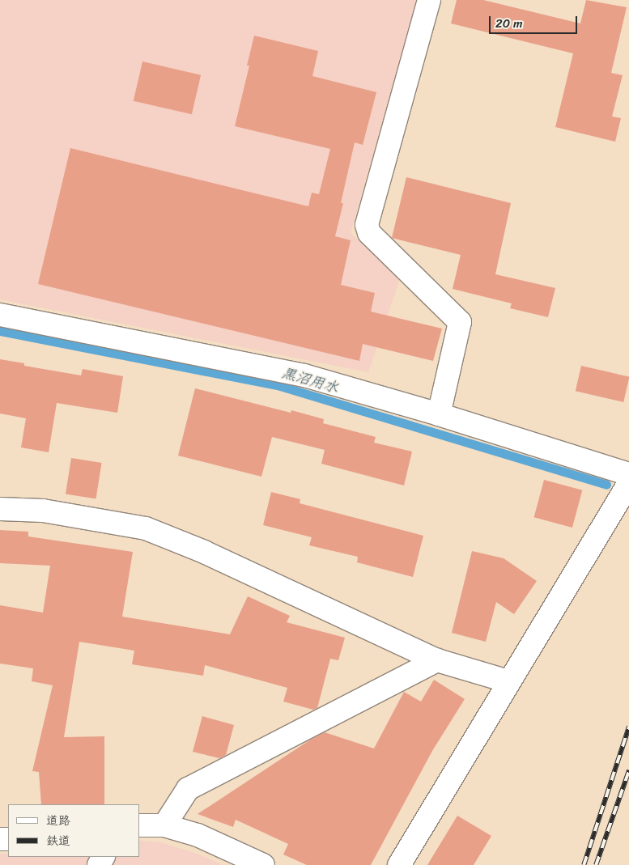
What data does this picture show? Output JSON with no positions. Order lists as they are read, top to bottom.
{
  "water": ["黒沼用水"],
  "legend": ["道路", "鉄道"],
  "scale_bar": "20 m"
}
